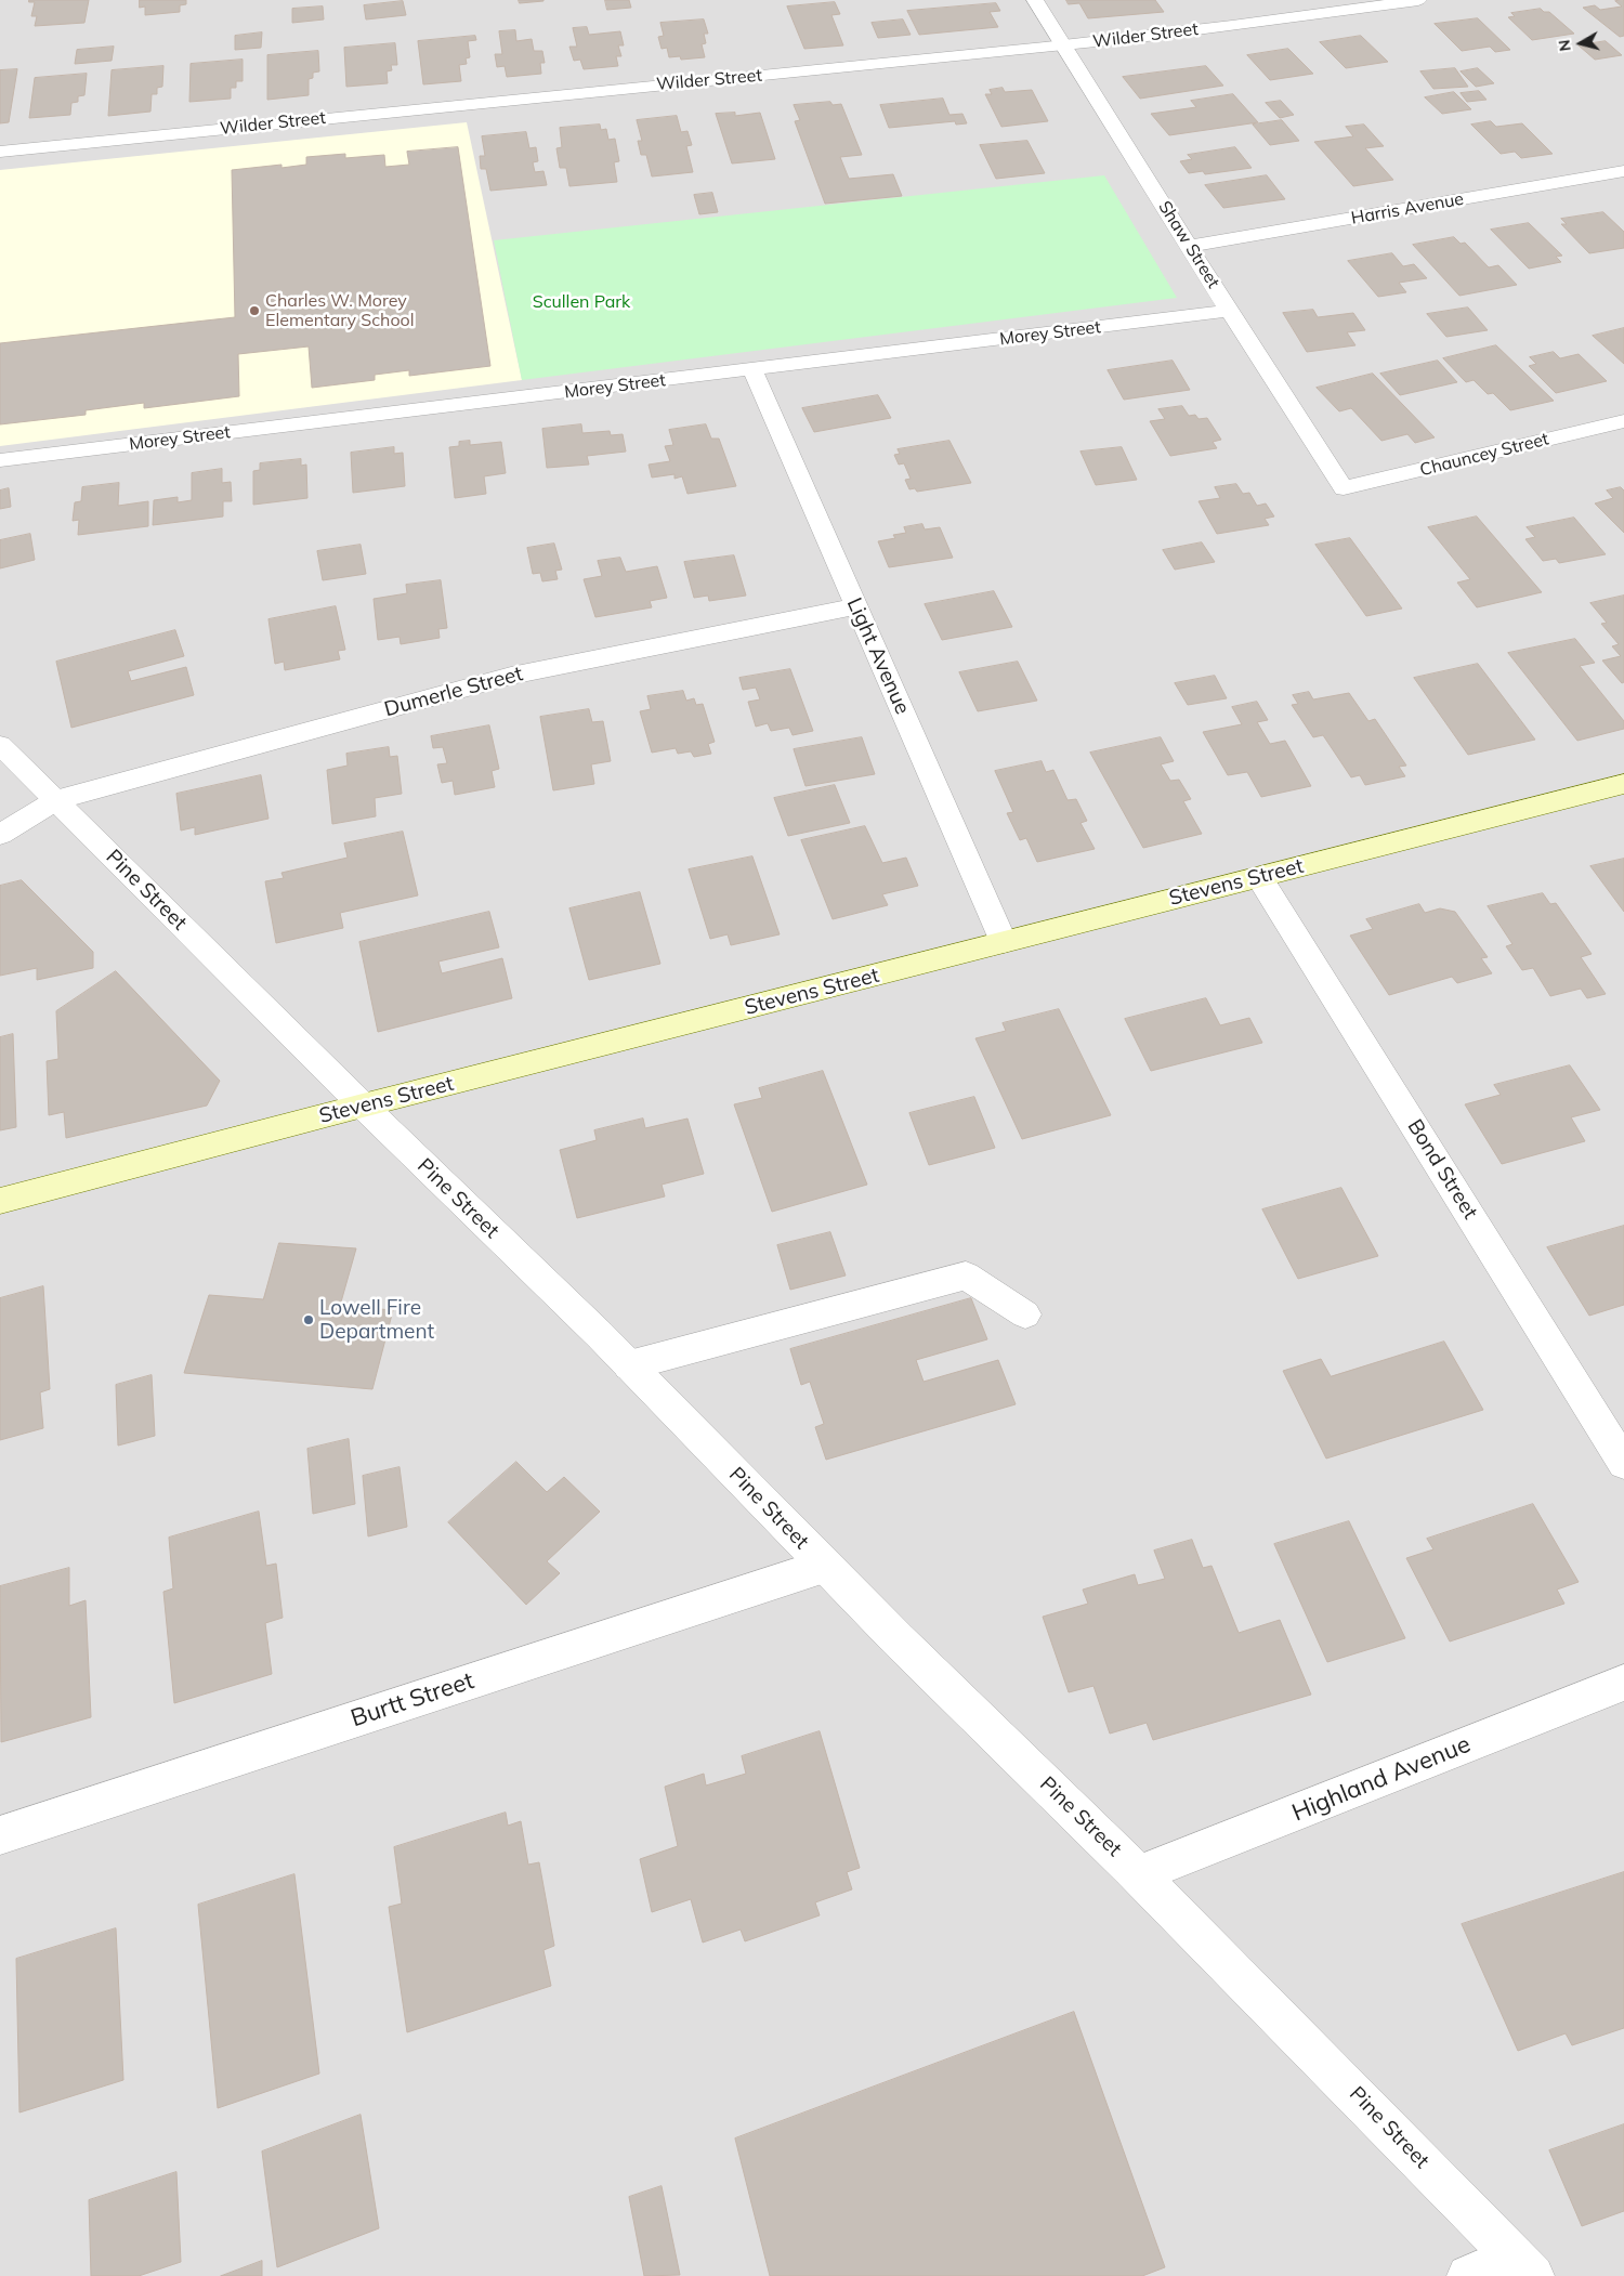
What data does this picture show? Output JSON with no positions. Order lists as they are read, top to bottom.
{
  "streets": {
    "main road": ["Stevens Street"],
    "street": [
      "Wilder Street",
      "Harris Avenue",
      "Shaw Street",
      "Morey Street",
      "Chauncey Street",
      "Light Avenue",
      "Dumerle Street",
      "Pine Street",
      "Bond Street",
      "Burtt Street",
      "Highland Avenue"
    ]
  },
  "crossings": [
    ["Wilder Street", "Shaw Street"],
    ["Harris Avenue", "Shaw Street"],
    ["Shaw Street", "Morey Street"],
    ["Shaw Street", "Chauncey Street"],
    ["Morey Street", "Light Avenue"],
    ["Light Avenue", "Dumerle Street"],
    ["Light Avenue", "Stevens Street"],
    ["Dumerle Street", "Pine Street"],
    ["Stevens Street", "Pine Street"],
    ["Stevens Street", "Bond Street"],
    ["Pine Street", "Burtt Street"],
    ["Pine Street", "Highland Avenue"]
  ],
  "parks": ["Scullen Park"],
  "places": ["Charles W. Morey Elementary School", "Lowell Fire Department"],
  "north": "left"
}
